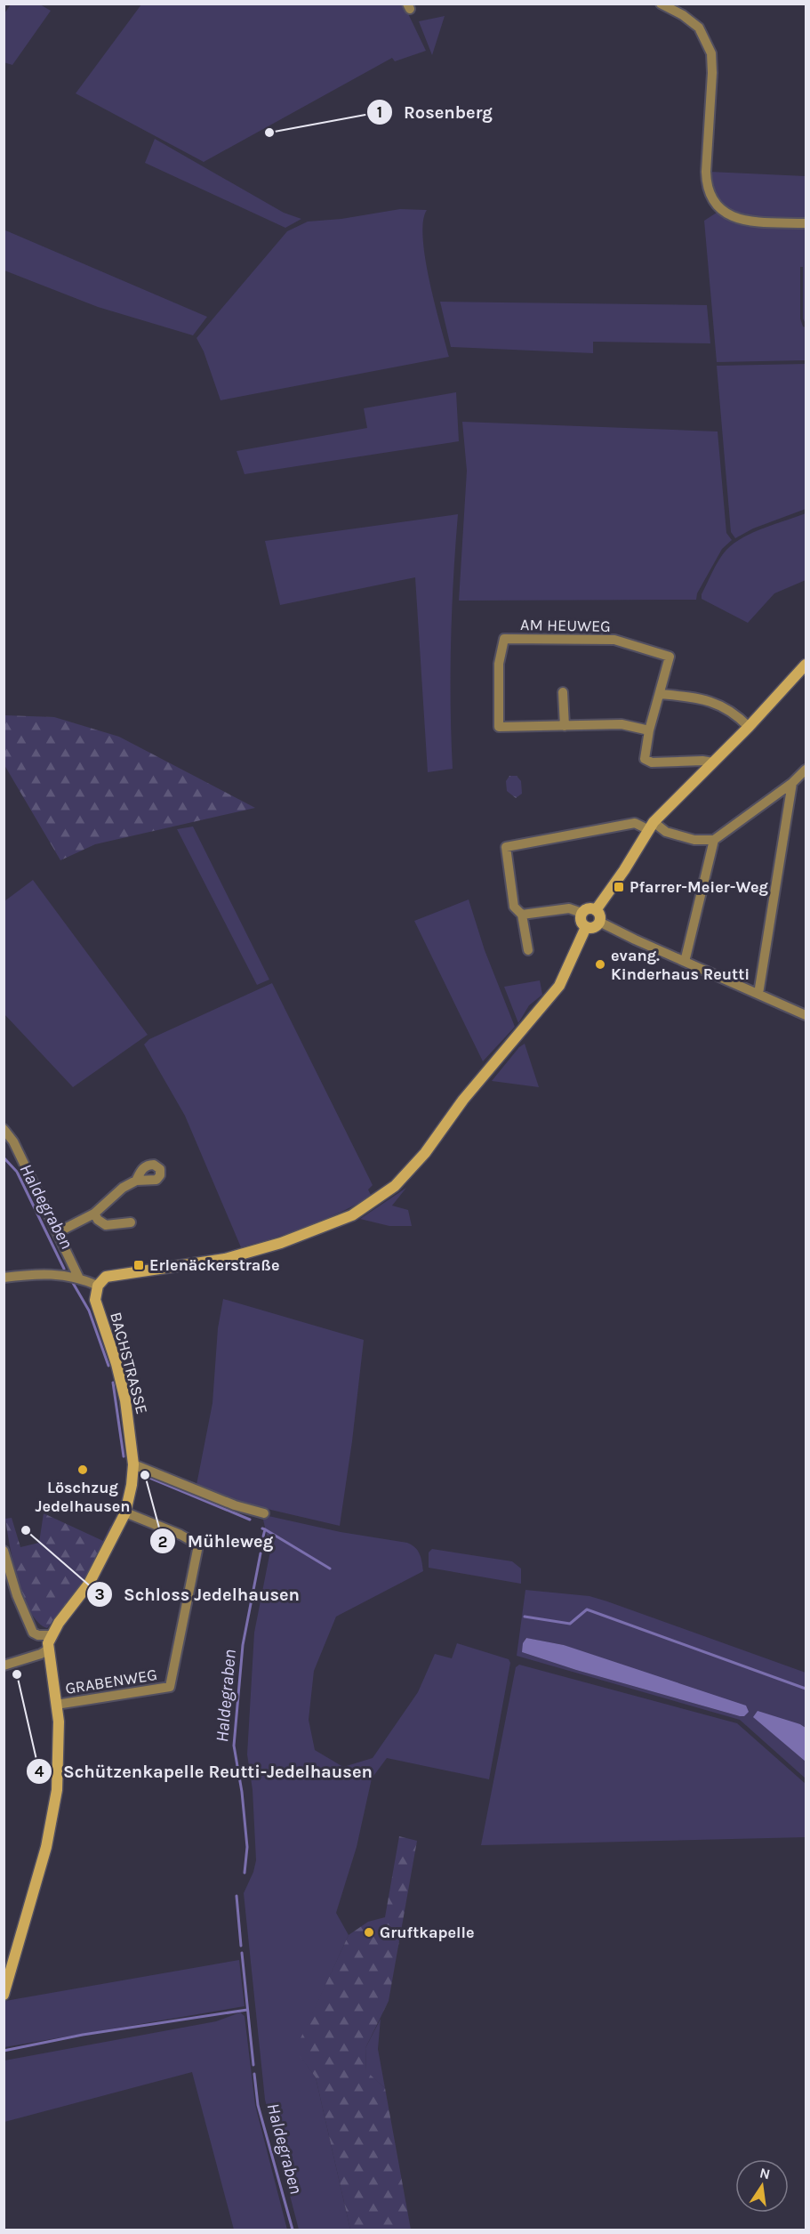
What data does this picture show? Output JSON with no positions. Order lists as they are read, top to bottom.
{
  "streets": {
    "street": ["AM HEUWEG", "BACHSTRASSE", "GRABENWEG"]
  },
  "crossings": [
    ["BACHSTRASSE", "GRABENWEG"]
  ],
  "water": ["Haldegraben"],
  "places": {
    "other": [
      "Rosenberg",
      "evang. Kinderhaus Reutti",
      "Löschzug Jedelhausen",
      "Mühleweg",
      "Schloss Jedelhausen",
      "Schützenkapelle Reutti-Jedelhausen",
      "Gruftkapelle"
    ],
    "transit": ["Pfarrer-Meier-Weg", "Erlenäckerstraße"]
  },
  "north": "top"
}
